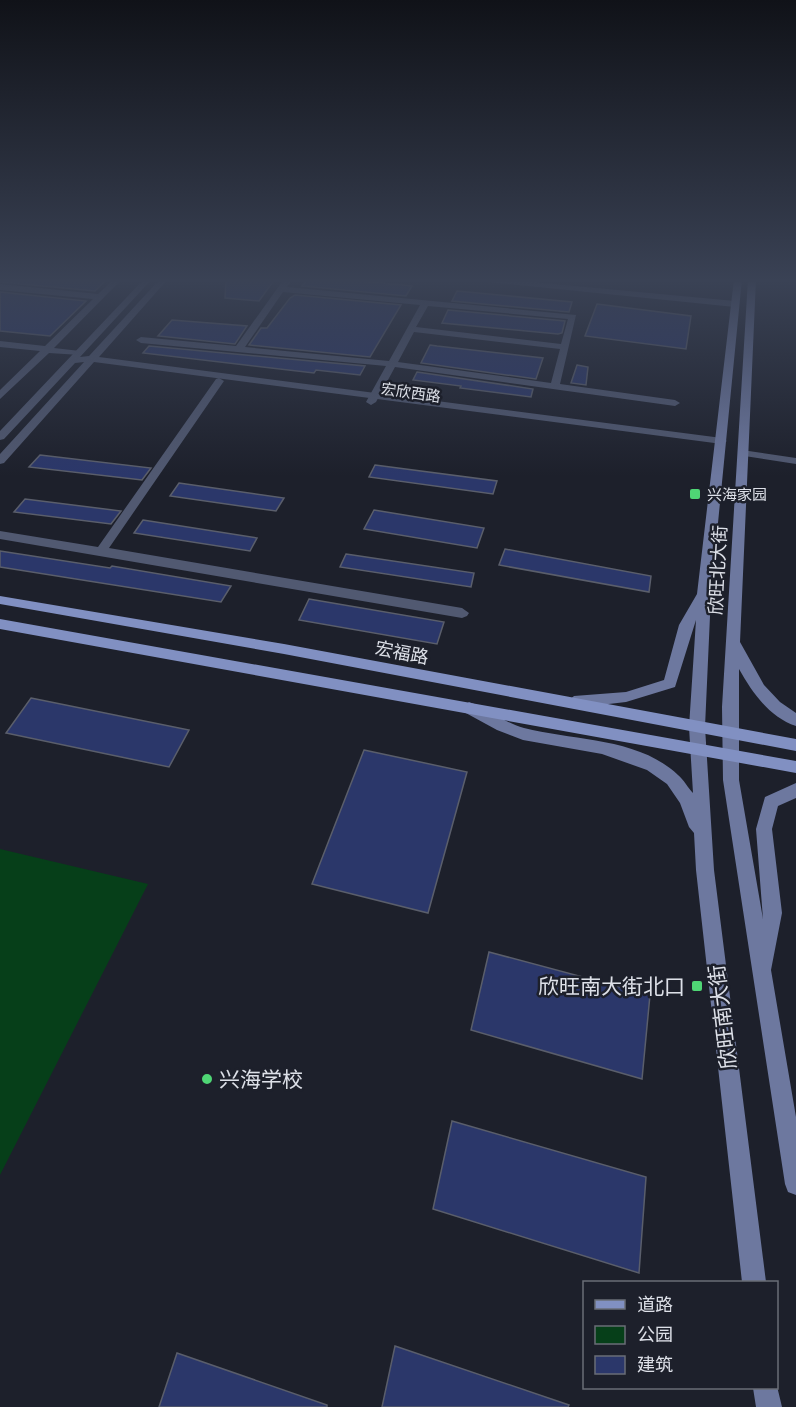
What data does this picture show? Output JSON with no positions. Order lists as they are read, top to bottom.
{
  "streets": {
    "main road": ["欣旺北大街", "宏福路", "欣旺南大街"],
    "street": ["宏欣西路"]
  },
  "crossings": [
    ["宏欣西路", "欣旺北大街"],
    ["欣旺北大街", "宏福路"],
    ["欣旺北大街", "欣旺南大街"]
  ],
  "places": {
    "transit": ["兴海家园", "欣旺南大街北口"],
    "other": ["兴海学校"]
  },
  "legend": ["道路", "公园", "建筑"]
}
